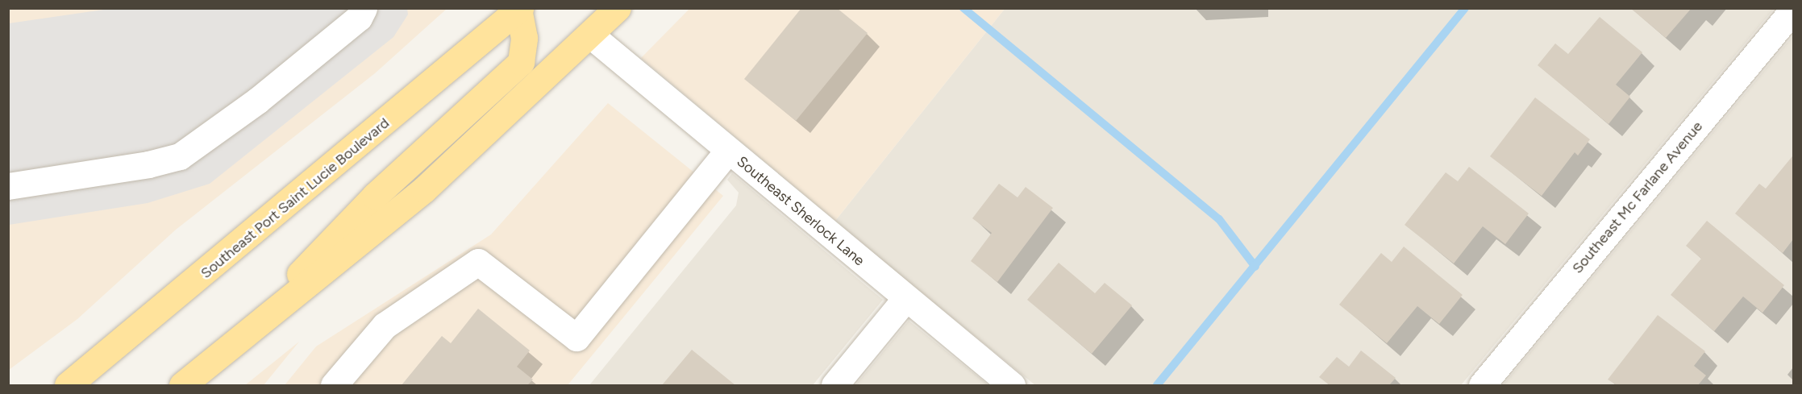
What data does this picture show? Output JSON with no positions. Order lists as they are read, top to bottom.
{
  "streets": {
    "main road": ["Southeast Port Saint Lucie Boulevard"],
    "street": ["Southeast Mc Farlane Avenue", "Southeast Sherlock Lane"]
  }
}
